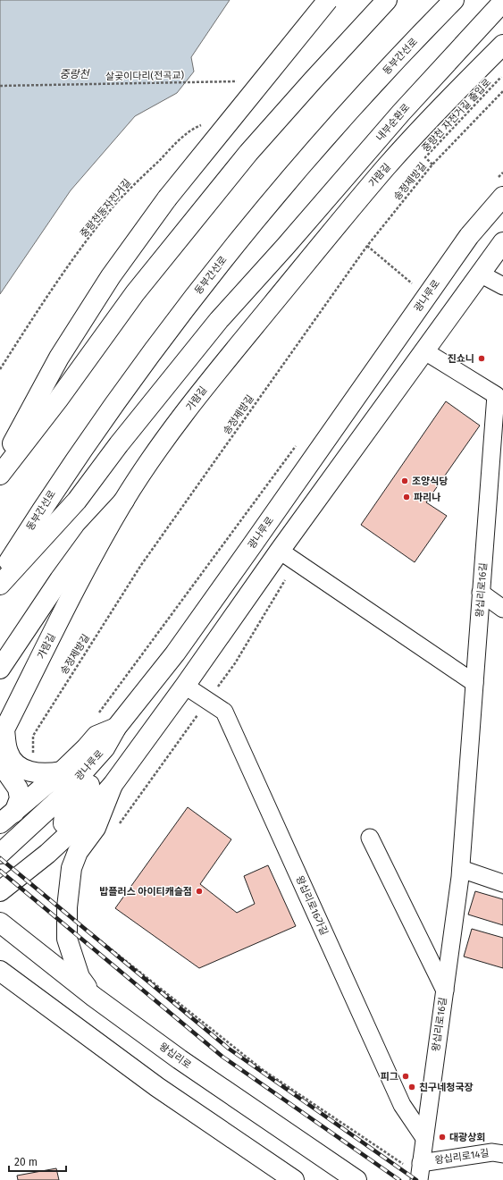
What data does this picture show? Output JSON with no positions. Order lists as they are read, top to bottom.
{
  "streets": {
    "main road": [
      "동부간선로",
      "내부순환로",
      "가람길",
      "광나루로",
      "왕십리로"
    ],
    "street": ["왕십리로16길", "왕십리로16가길", "왕십리로14길"],
    "path": [
      "살곶이다리(전곡교)",
      "중랑천 자전거길 출입로",
      "송정제방길",
      "중랑천동자전거길"
    ]
  },
  "crossings": [
    ["중랑천 자전거길 출입로", "송정제방길"],
    ["가람길", "송정제방길"],
    ["왕십리로16길", "왕십리로16가길"],
    ["왕십리로16길", "왕십리로14길"]
  ],
  "water": ["중랑천"],
  "places": [
    "진쇼니",
    "조양식당",
    "파리나",
    "밥플러스 아이티캐슬점",
    "피그",
    "친구네청국장",
    "대광상회"
  ],
  "scale_bar": "20 m"
}
